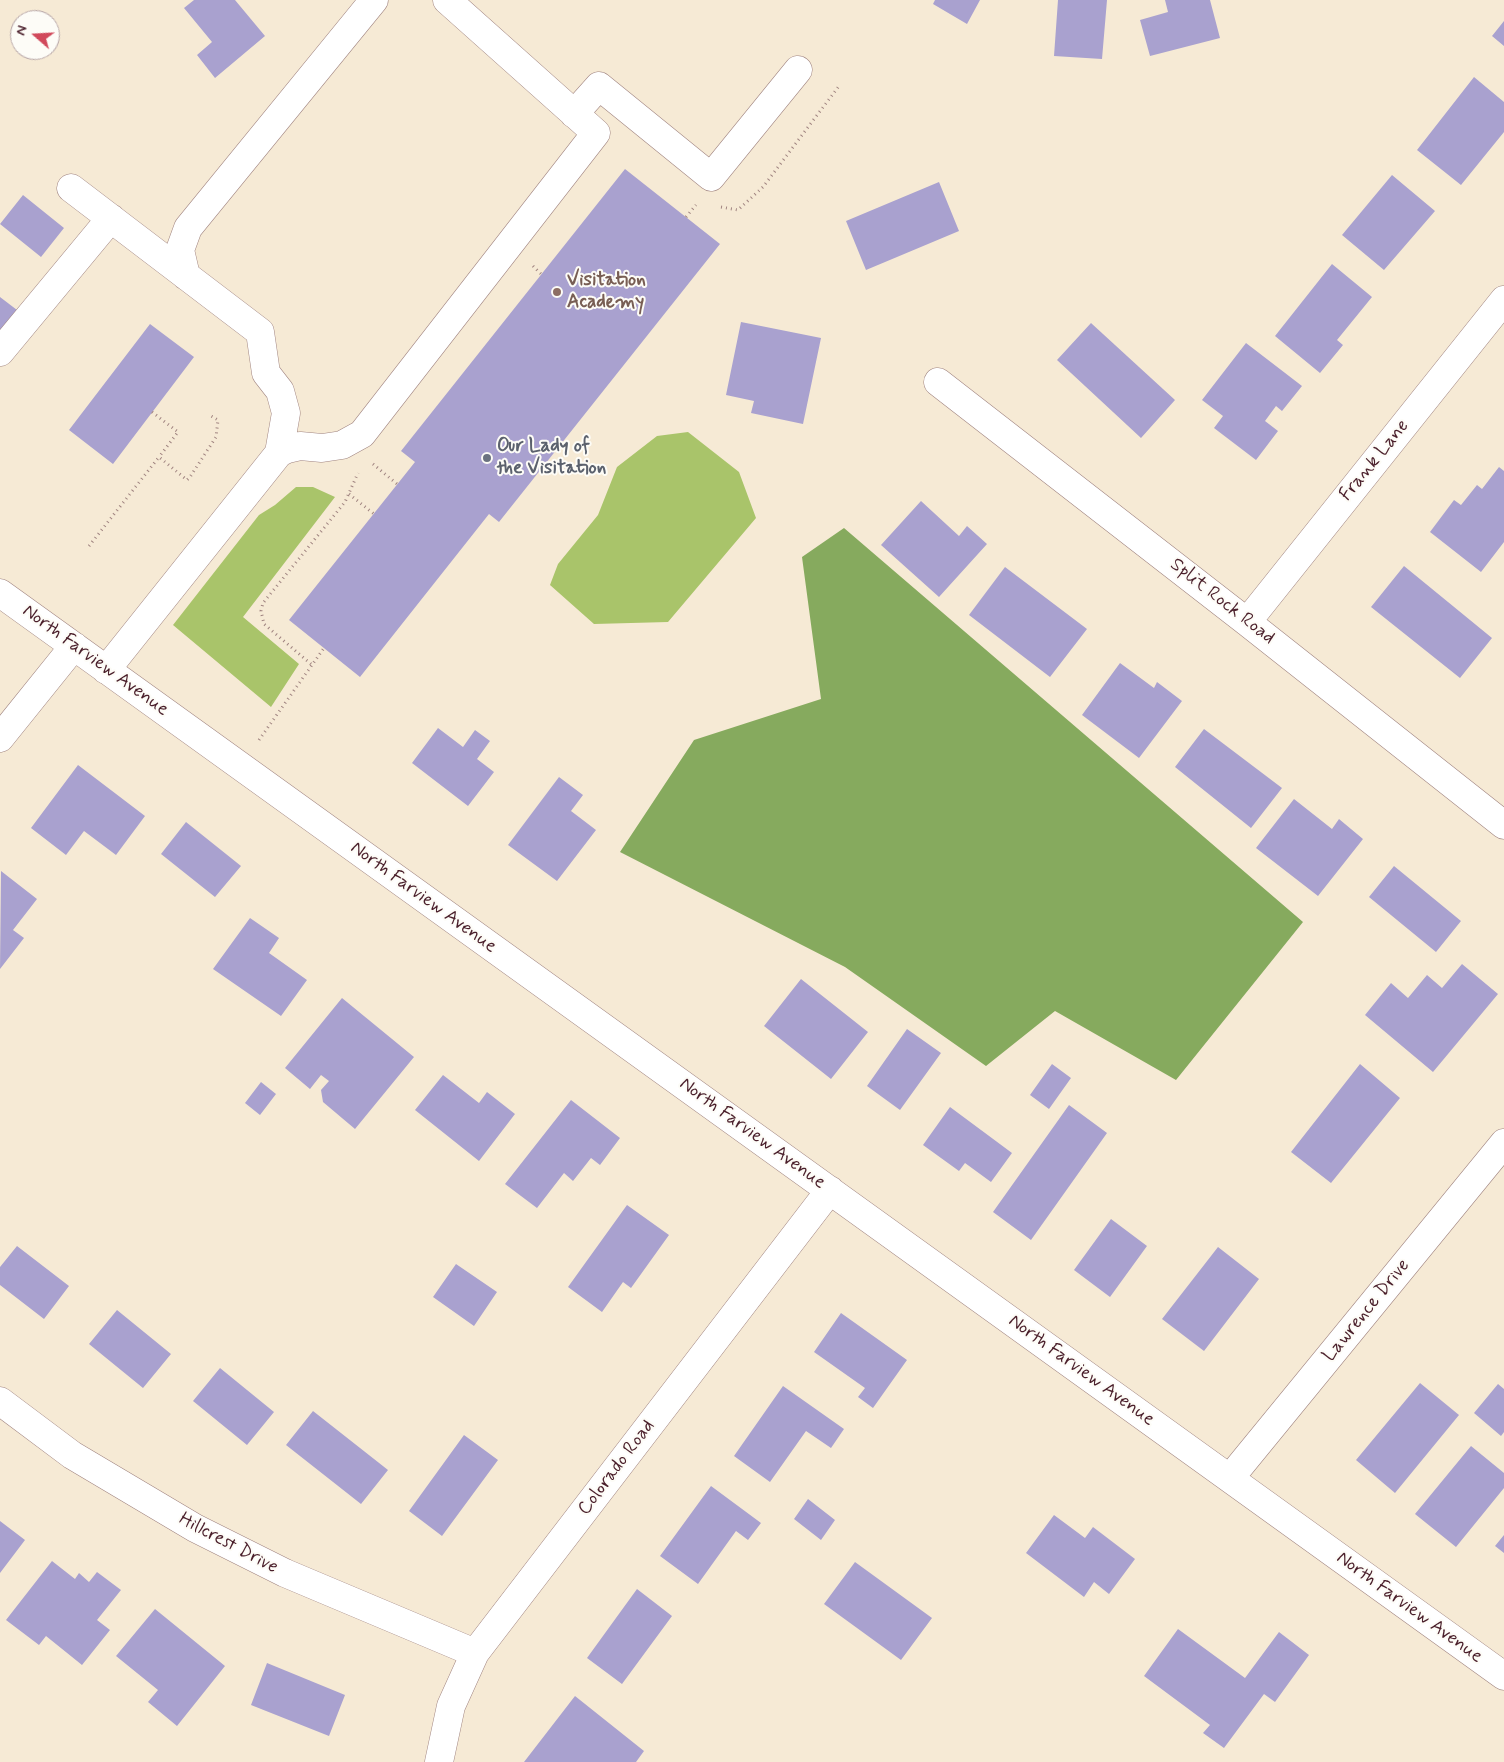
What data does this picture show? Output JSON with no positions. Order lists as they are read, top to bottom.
{
  "streets": {
    "street": [
      "Frank Lane",
      "Split Rock Road",
      "North Farview Avenue",
      "Lawrence Drive",
      "Colorado Road",
      "Hillcrest Drive"
    ]
  },
  "crossings": [
    ["Frank Lane", "Split Rock Road"],
    ["North Farview Avenue", "Lawrence Drive"],
    ["North Farview Avenue", "Colorado Road"],
    ["Colorado Road", "Hillcrest Drive"]
  ],
  "places": ["Visitation Academy", "Our Lady of the Visitation"],
  "north": "left"
}
